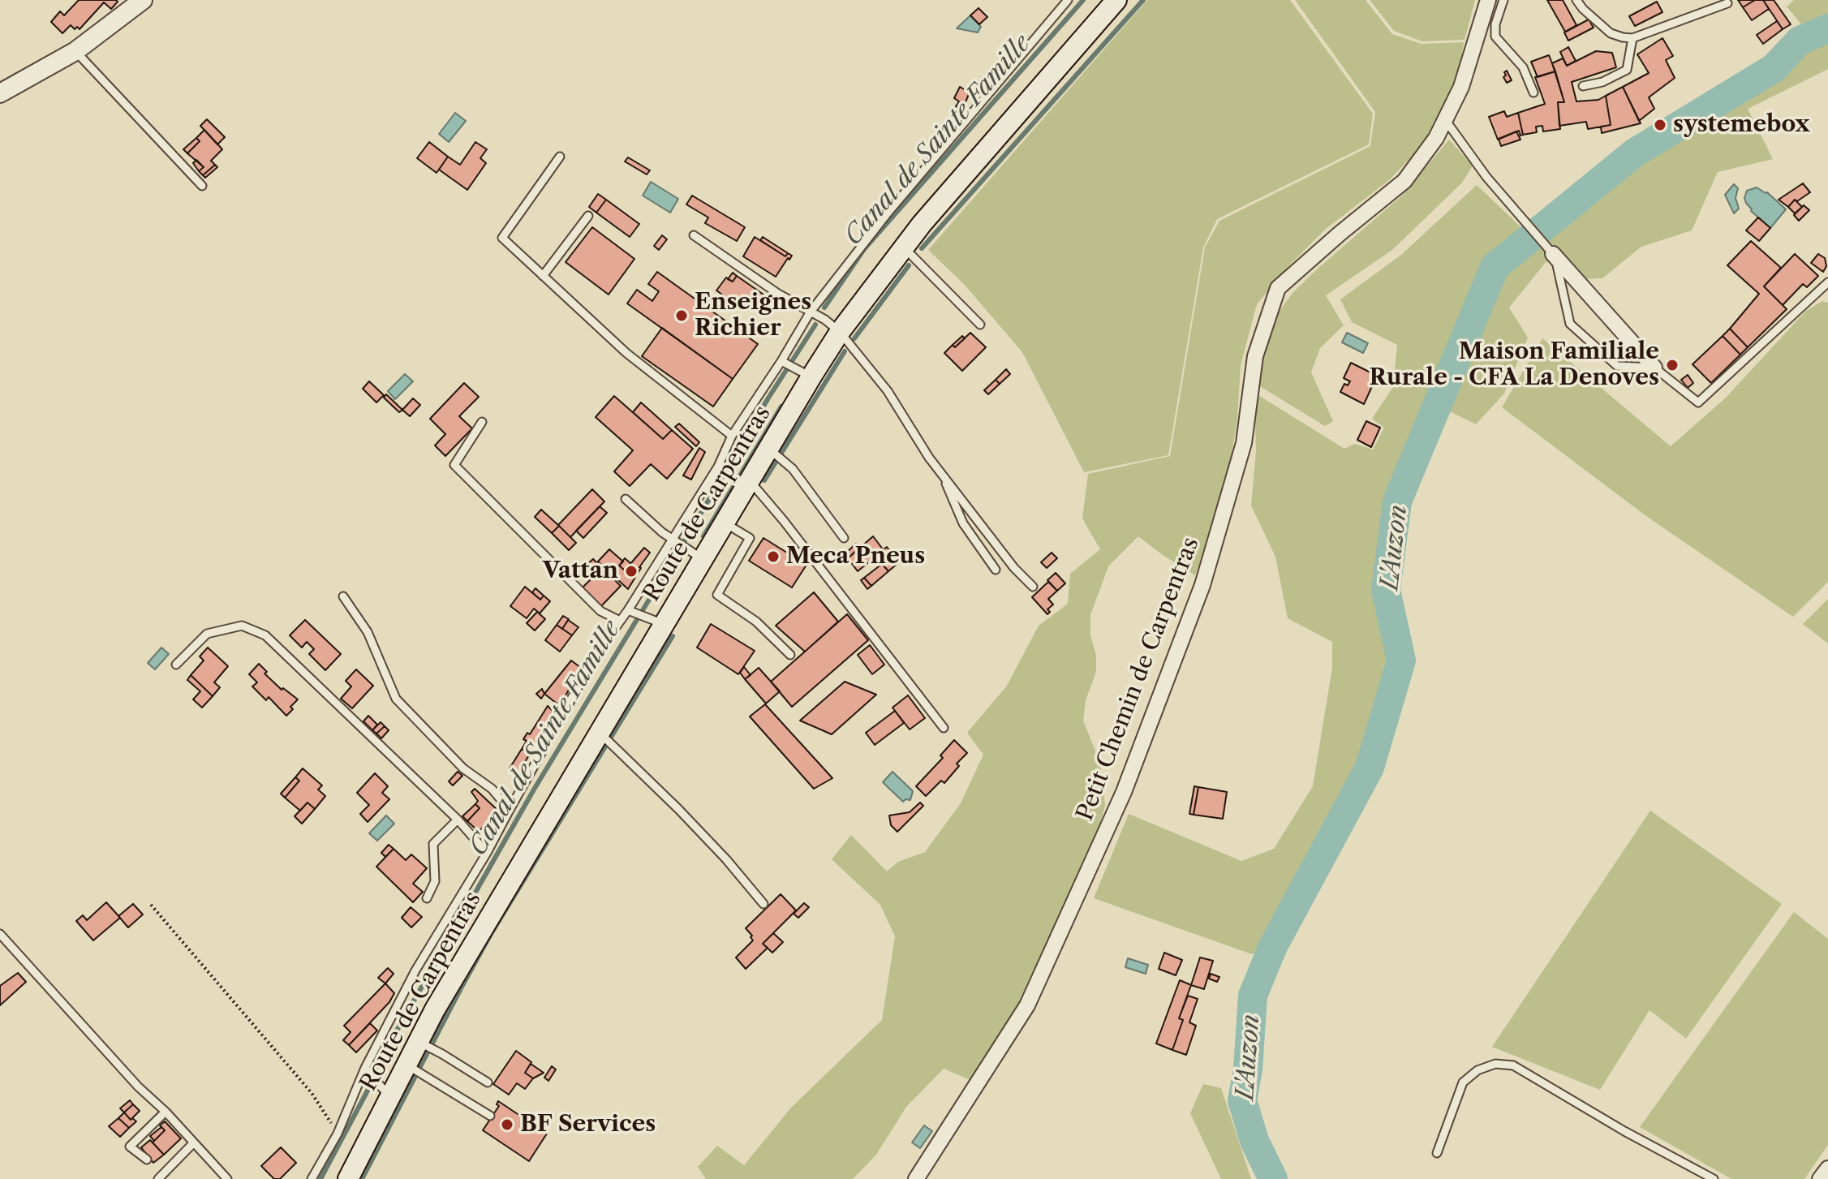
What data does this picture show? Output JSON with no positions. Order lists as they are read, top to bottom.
{
  "streets": {
    "main road": ["Route de Carpentras"],
    "street": ["Petit Chemin de Carpentras"]
  },
  "water": ["Canal de Sainte Famille", "L'Auzon"],
  "places": [
    "systemebox",
    "Enseignes Richier",
    "Maison Familiale Rurale - CFA La Denoves",
    "Meca Pneus",
    "Vattan",
    "BF Services"
  ]
}
